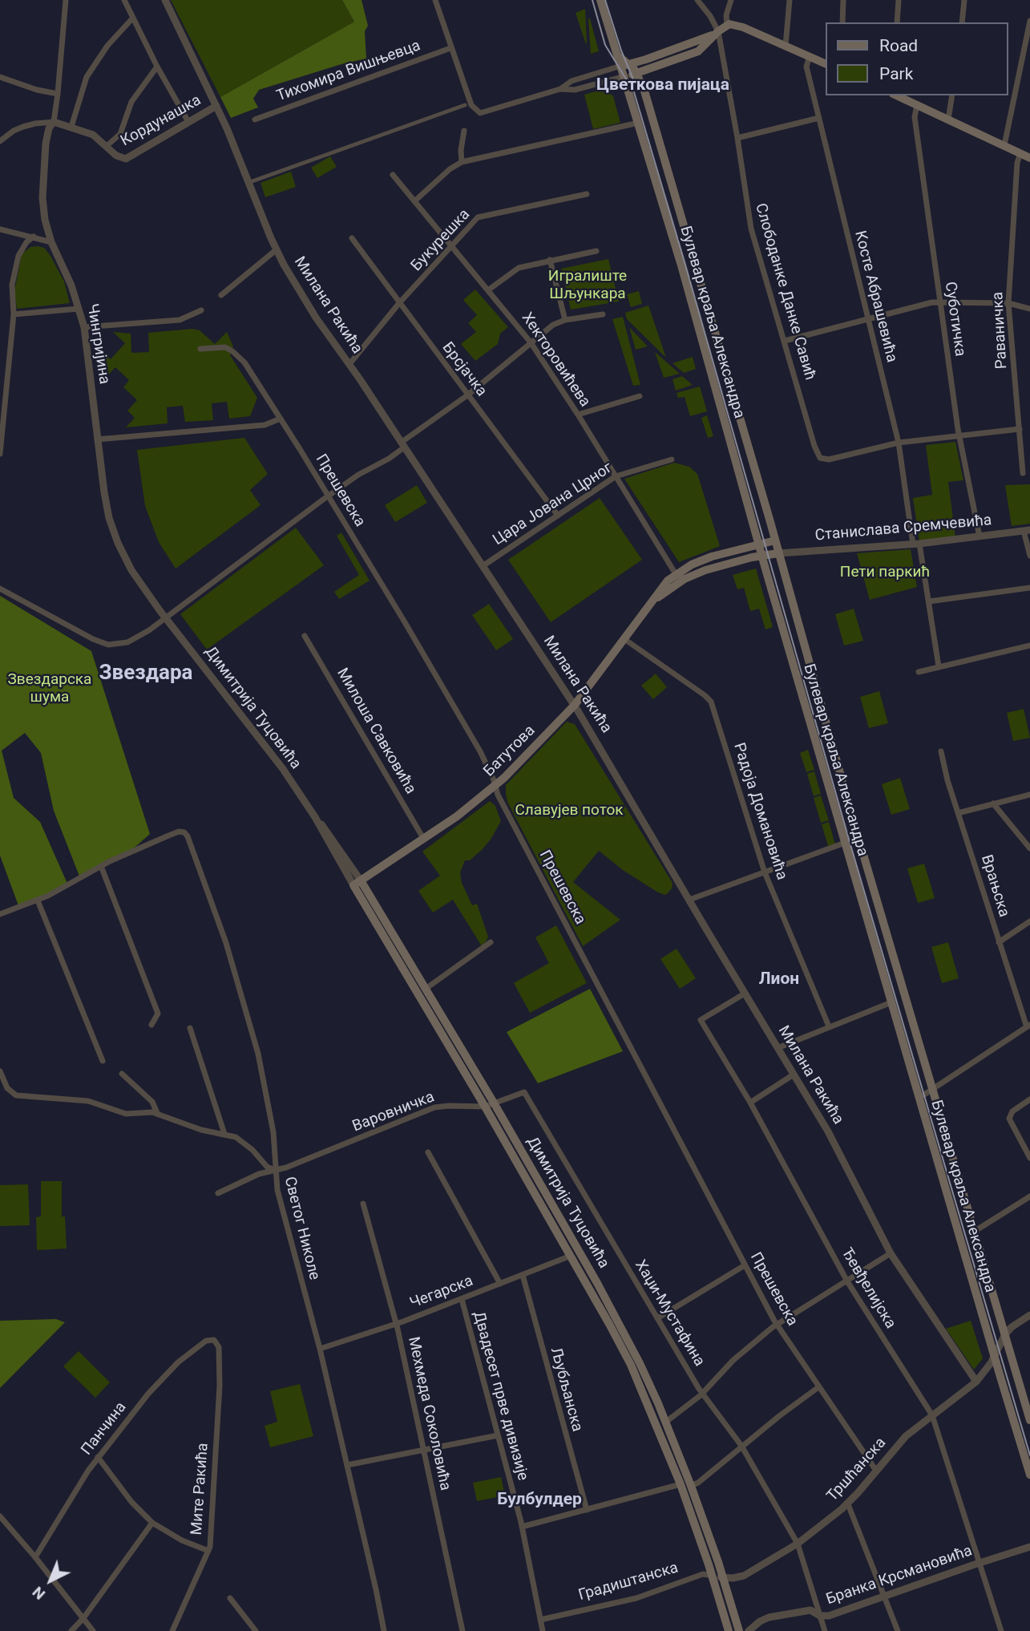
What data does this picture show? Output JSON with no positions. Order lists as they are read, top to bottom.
{
  "streets": {
    "main road": ["Булевар краља Александра", "Димитрија Туцовића", "Батутова"],
    "street": [
      "Тихомира Вишњевца",
      "Кордунашка",
      "Букурешка",
      "Слободанке Данке Савић",
      "Косте Абрашевића",
      "Милана Ракића",
      "Суботичка",
      "Раваничка",
      "Чингријина",
      "Хекторовићева",
      "Брсјачка",
      "Прешевска",
      "Цара Јована Црног",
      "Станислава Сремчевића",
      "Милоша Савковића",
      "Радоја Домановића",
      "Врањска",
      "Варовничка",
      "Светог Николе",
      "Ђевђелијска",
      "Чегарска",
      "Хаџи-Мустафина",
      "Љубљанска",
      "Двадесет прве дивизије",
      "Мехмеда Соколовића",
      "Панчина",
      "Тршћанска",
      "Мите Ракића",
      "Бранка Крсмановића",
      "Градиштанска"
    ]
  },
  "crossings": [
    ["Кордунашка", "Милана Ракића"],
    ["Кордунашка", "Чингријина"],
    ["Букурешка", "Милана Ракића"],
    ["Букурешка", "Хекторовићева"],
    ["Букурешка", "Брсјачка"],
    ["Слободанке Данке Савић", "Косте Абрашевића"],
    ["Косте Абрашевића", "Станислава Сремчевића"],
    ["Милана Ракића", "Цара Јована Црног"],
    ["Милана Ракића", "Батутова"],
    ["Милана Ракића", "Ђевђелијска"],
    ["Милана Ракића", "Тршћанска"],
    ["Суботичка", "Станислава Сремчевића"],
    ["Булевар краља Александра", "Станислава Сремчевића"],
    ["Булевар краља Александра", "Батутова"],
    ["Булевар краља Александра", "Тршћанска"],
    ["Чингријина", "Димитрија Туцовића"],
    ["Хекторовићева", "Цара Јована Црног"],
    ["Хекторовићева", "Батутова"],
    ["Брсјачка", "Цара Јована Црног"],
    ["Прешевска", "Батутова"],
    ["Прешевска", "Тршћанска"],
    ["Станислава Сремчевића", "Батутова"],
    ["Димитрија Туцовића", "Батутова"],
    ["Димитрија Туцовића", "Варовничка"],
    ["Димитрија Туцовића", "Чегарска"],
    ["Димитрија Туцовића", "Тршћанска"],
    ["Димитрија Туцовића", "Градиштанска"],
    ["Милоша Савковића", "Батутова"],
    ["Батутова", "Радоја Домановића"],
    ["Варовничка", "Светог Николе"],
    ["Варовничка", "Хаџи-Мустафина"],
    ["Светог Николе", "Чегарска"],
    ["Ђевђелијска", "Тршћанска"],
    ["Ђевђелијска", "Бранка Крсмановића"],
    ["Чегарска", "Љубљанска"],
    ["Чегарска", "Двадесет прве дивизије"],
    ["Чегарска", "Мехмеда Соколовића"],
    ["Хаџи-Мустафина", "Тршћанска"],
    ["Хаџи-Мустафина", "Бранка Крсмановића"],
    ["Двадесет прве дивизије", "Градиштанска"],
    ["Панчина", "Мите Ракића"],
    ["Тршћанска", "Градиштанска"]
  ],
  "districts": [
    "Цветкова пијаца",
    "Звездара",
    "Лион",
    "Булбулдер"
  ],
  "parks": [
    "Игралиште Шљункара",
    "Пети паркић",
    "Звездарска шума",
    "Славујев поток"
  ],
  "legend": ["Road", "Park"],
  "north": "bottom left"
}
